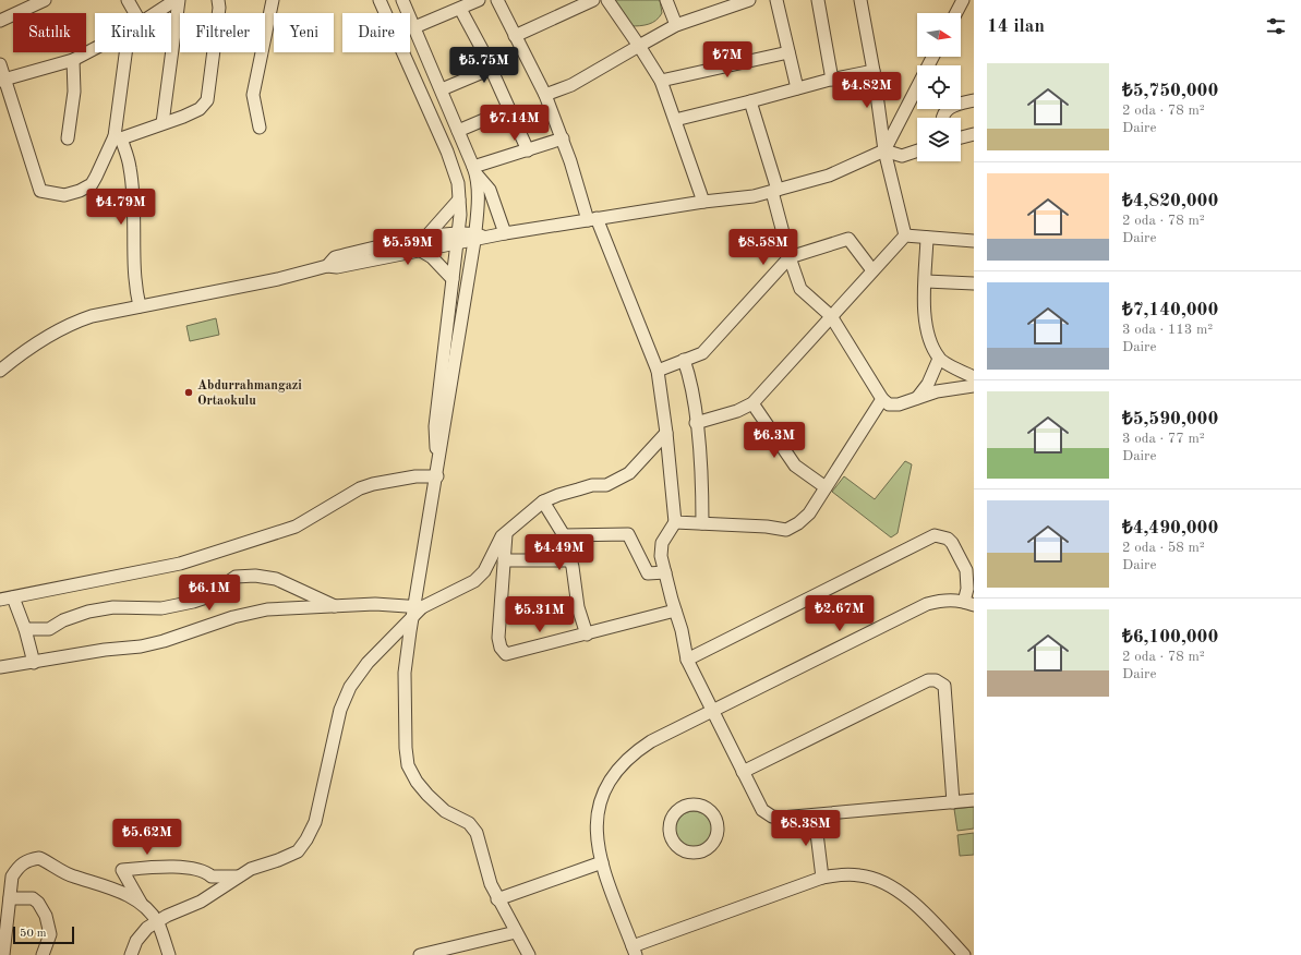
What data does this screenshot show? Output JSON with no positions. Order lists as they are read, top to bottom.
{
  "places": ["Abdurrahmangazi Ortaokulu"],
  "scale_bar": "50 m",
  "north": "right",
  "page": {
    "heading": "14 ilan",
    "chip": [
      "Satılık",
      "Kiralık",
      "Filtreler",
      "Yeni",
      "Daire"
    ],
    "price": [
      "₺7M",
      "₺5.75M",
      "₺4.82M",
      "₺7.14M",
      "₺4.79M",
      "₺5.59M",
      "₺8.58M",
      "₺6.3M",
      "₺4.49M",
      "₺6.1M",
      "₺2.67M",
      "₺5.31M",
      "₺8.38M",
      "₺5.62M"
    ],
    "list": [
      {
        "name": "₺5,750,000",
        "note": "2 oda · 78 m² · Daire"
      },
      {
        "name": "₺4,820,000",
        "note": "2 oda · 78 m² · Daire"
      },
      {
        "name": "₺7,140,000",
        "note": "3 oda · 113 m² · Daire"
      },
      {
        "name": "₺5,590,000",
        "note": "3 oda · 77 m² · Daire"
      },
      {
        "name": "₺4,490,000",
        "note": "2 oda · 58 m² · Daire"
      },
      {
        "name": "₺6,100,000",
        "note": "2 oda · 78 m² · Daire"
      }
    ],
    "scale": "50 m"
  }
}
